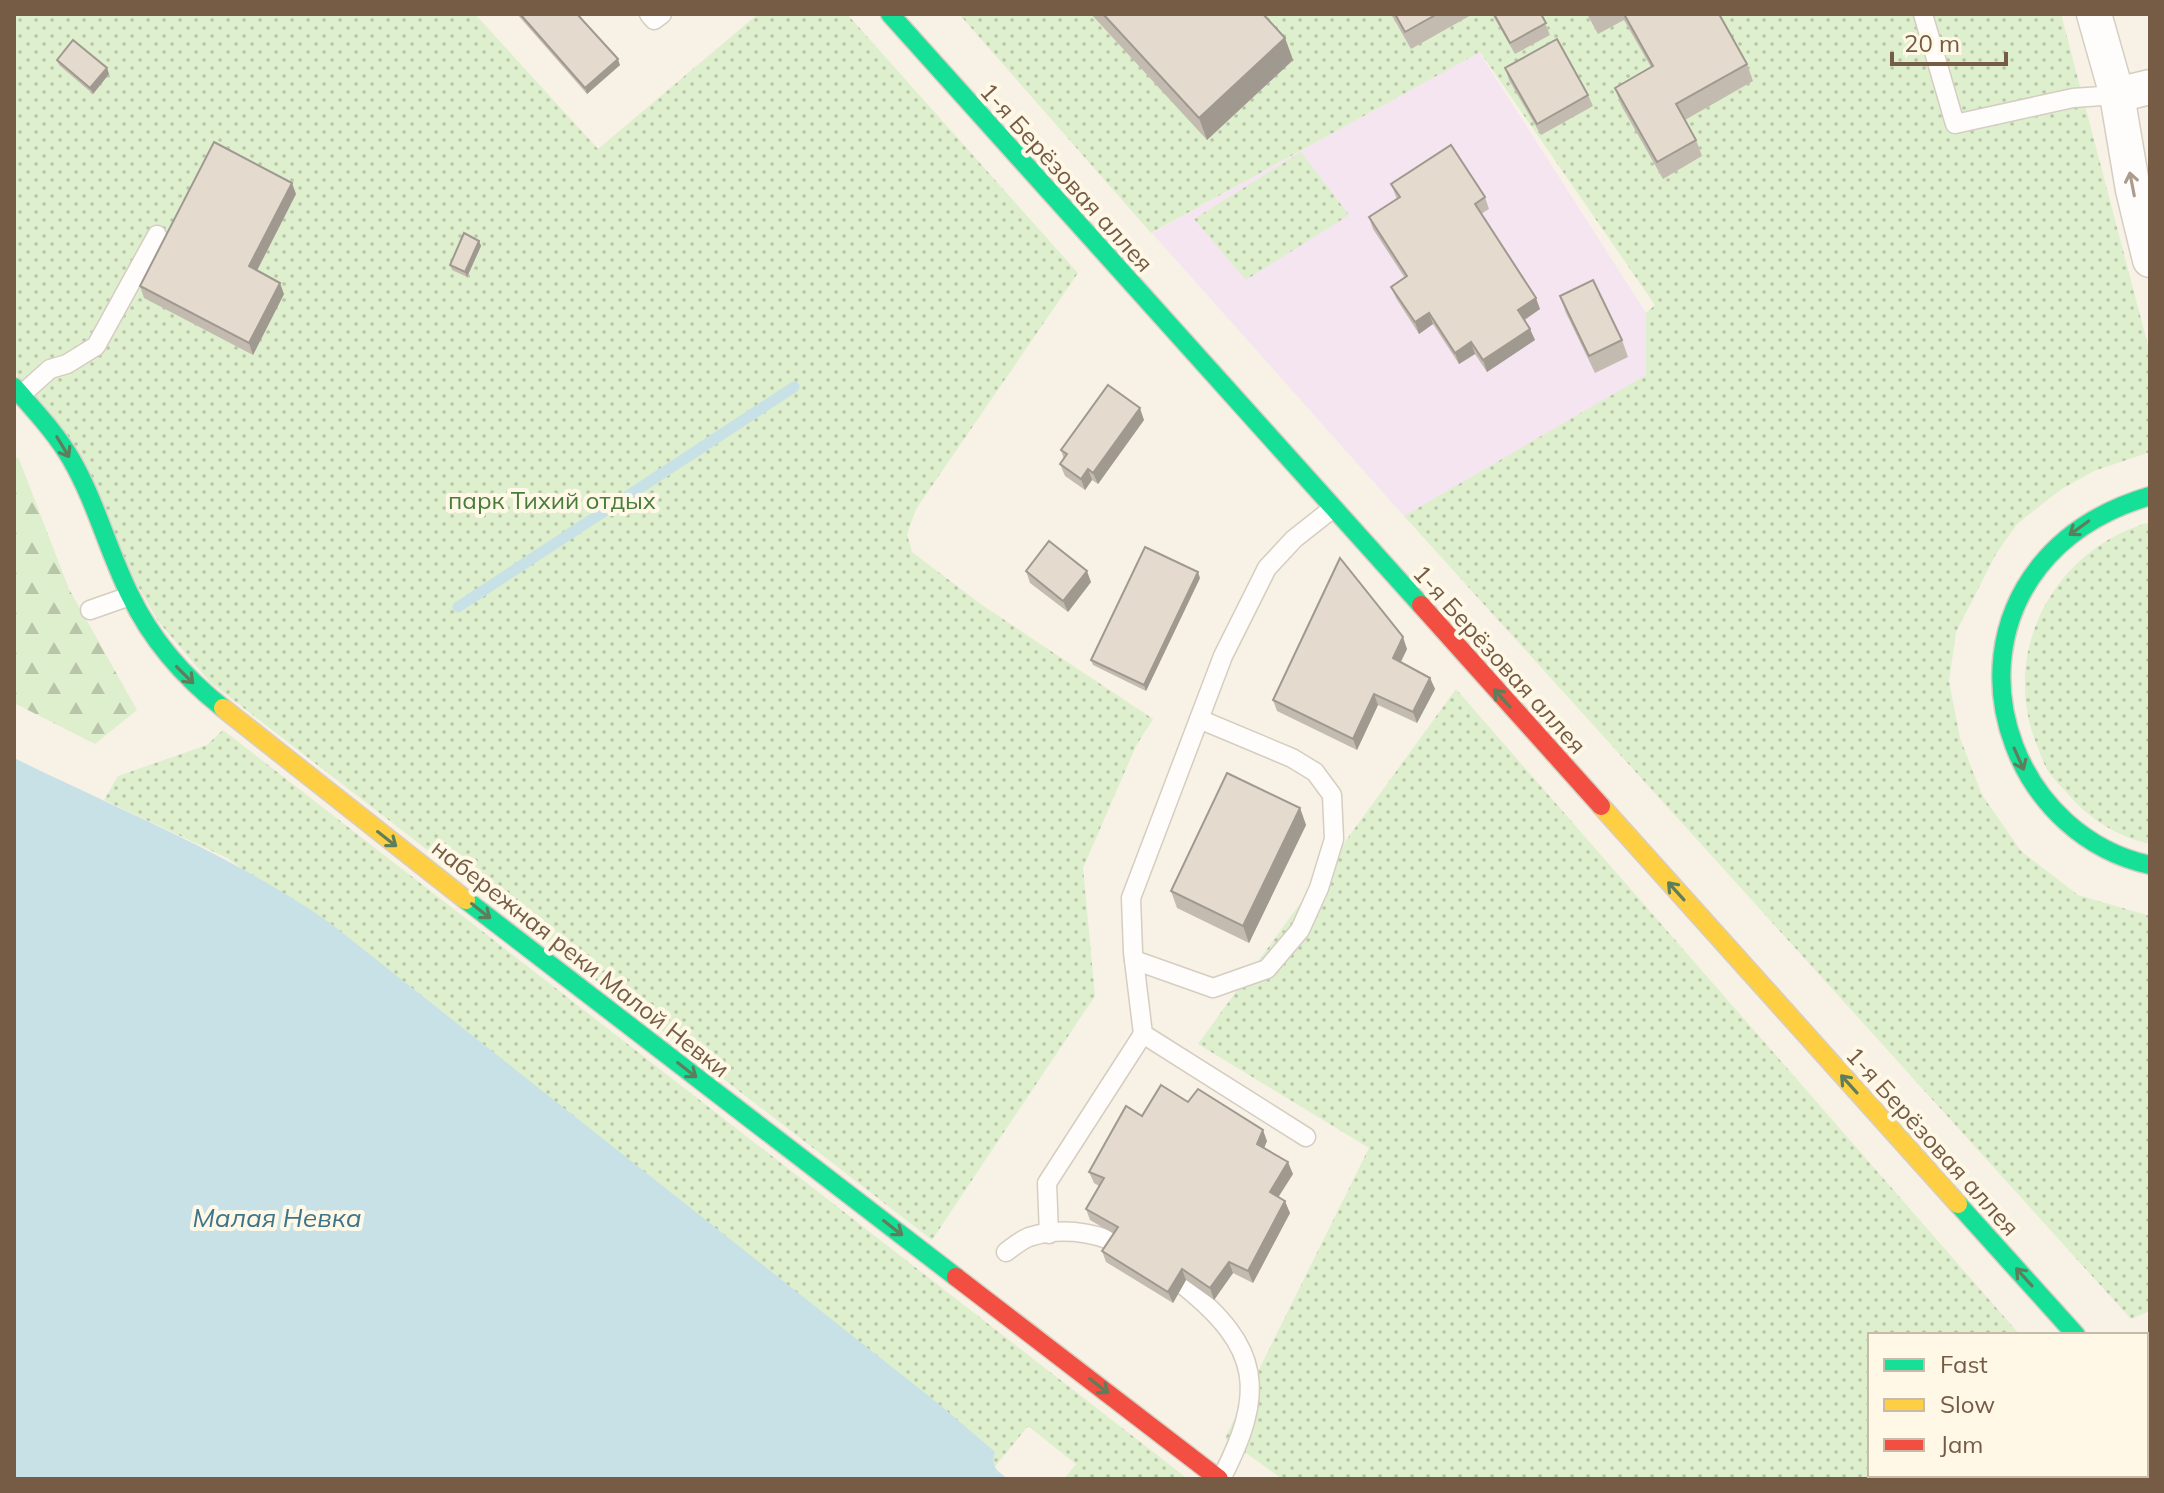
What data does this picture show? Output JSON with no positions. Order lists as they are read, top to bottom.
{
  "streets": {
    "street": ["1-я Берёзовая аллея", "набережная реки Малой Невки"]
  },
  "one_way": ["1-я Берёзовая аллея", "набережная реки Малой Невки"],
  "water": ["Малая Невка"],
  "parks": ["парк Тихий отдых"],
  "legend": ["Fast", "Slow", "Jam"],
  "scale_bar": "20 m"
}
